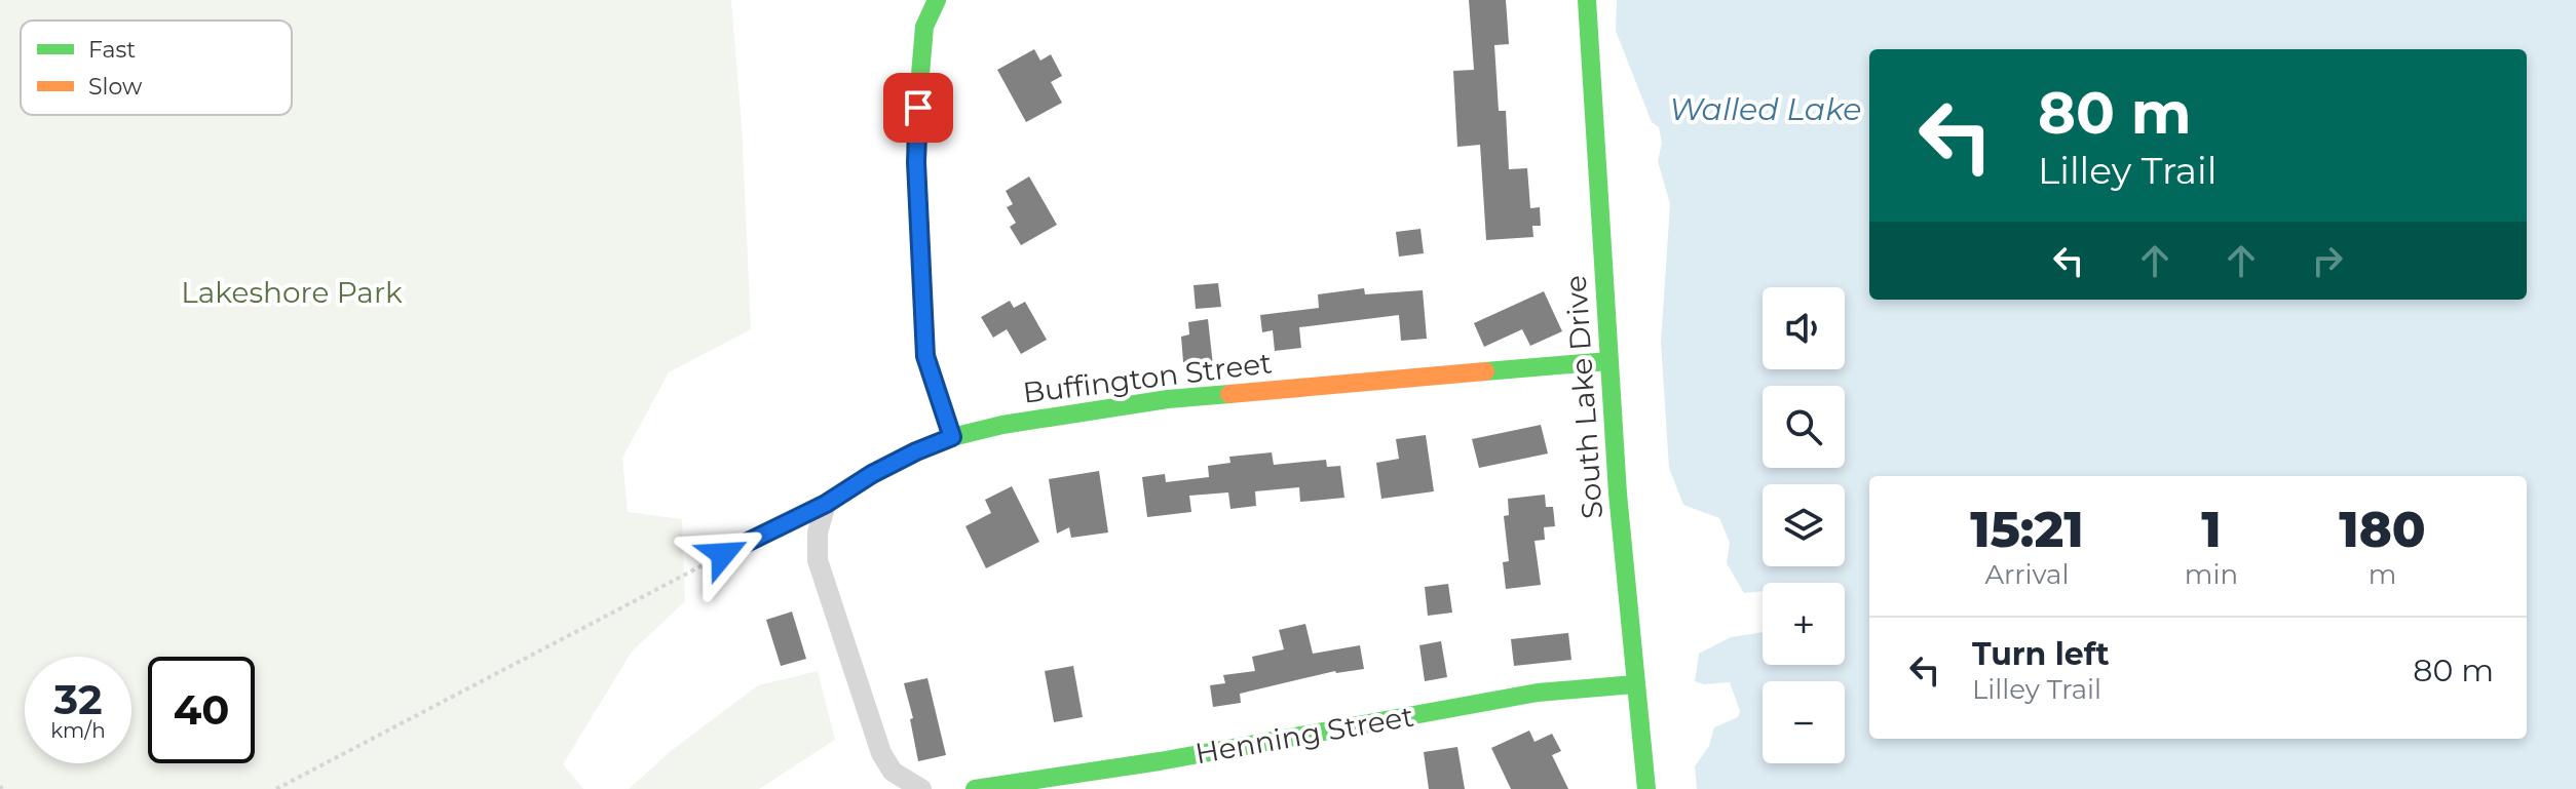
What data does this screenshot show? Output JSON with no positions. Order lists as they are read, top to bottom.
{
  "streets": {
    "street": ["Buffington Street", "South Lake Drive", "Henning Street"]
  },
  "crossings": [
    ["Buffington Street", "South Lake Drive"],
    ["South Lake Drive", "Henning Street"]
  ],
  "water": ["Walled Lake"],
  "parks": ["Lakeshore Park"],
  "legend": ["Fast", "Slow"],
  "page": {
    "turn": ["80 m", "Lilley Trail"],
    "map_buttons": ["+", "−"],
    "eta": [
      "15:21",
      "Arrival",
      "1",
      "min",
      "180",
      "m"
    ],
    "list": [
      {
        "name": "Turn left",
        "note": "Lilley Trail",
        "value": "80 m"
      }
    ],
    "speed": "32 km/h",
    "limit": "40"
  }
}
